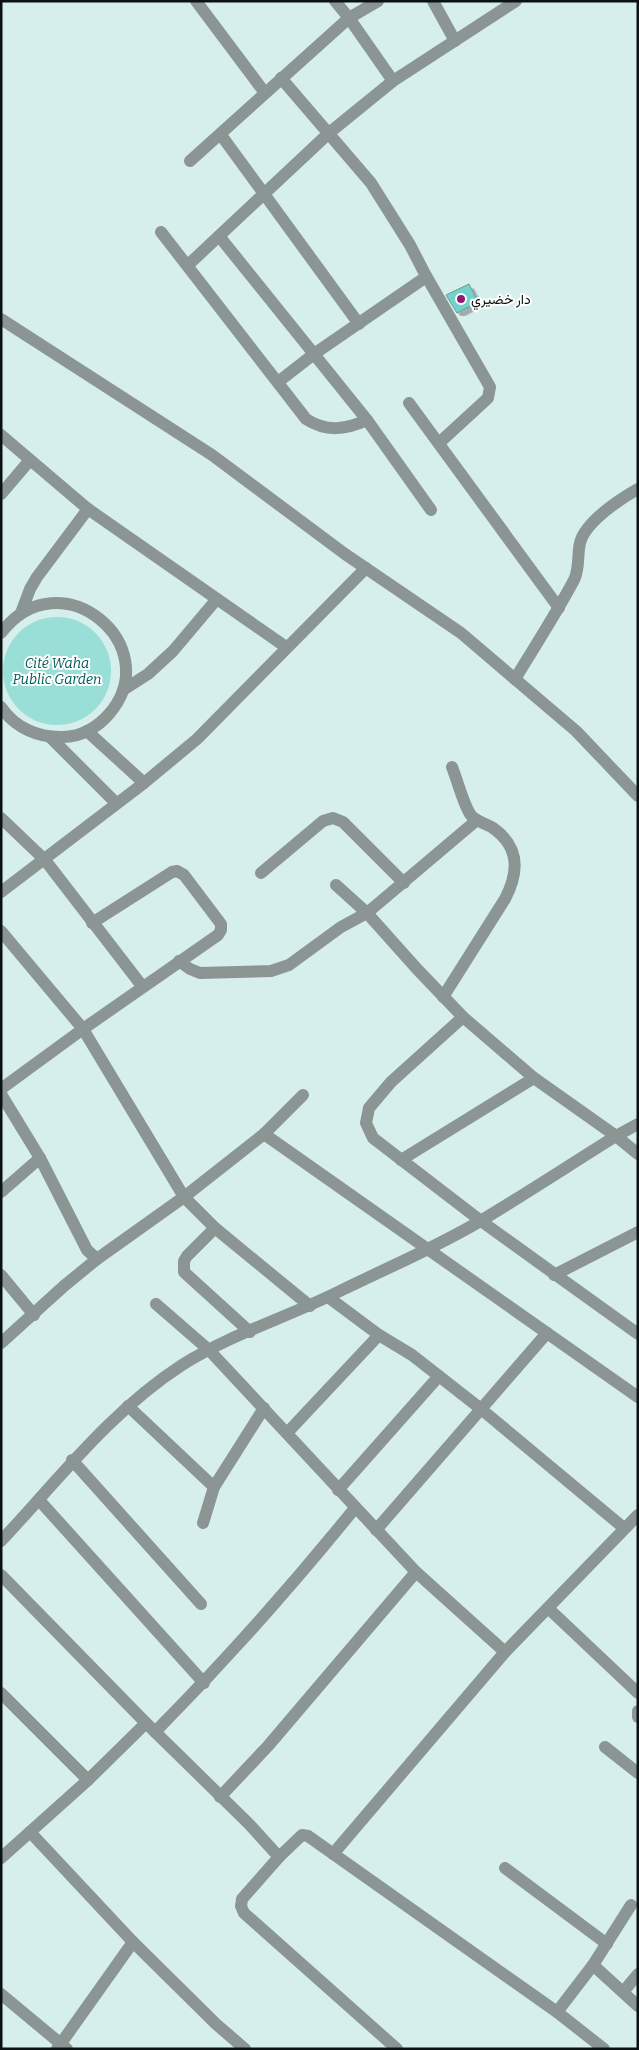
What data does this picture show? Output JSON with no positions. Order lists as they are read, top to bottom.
{
  "parks": ["Cité Waha Public Garden"],
  "places": ["دار خضيري"]
}
